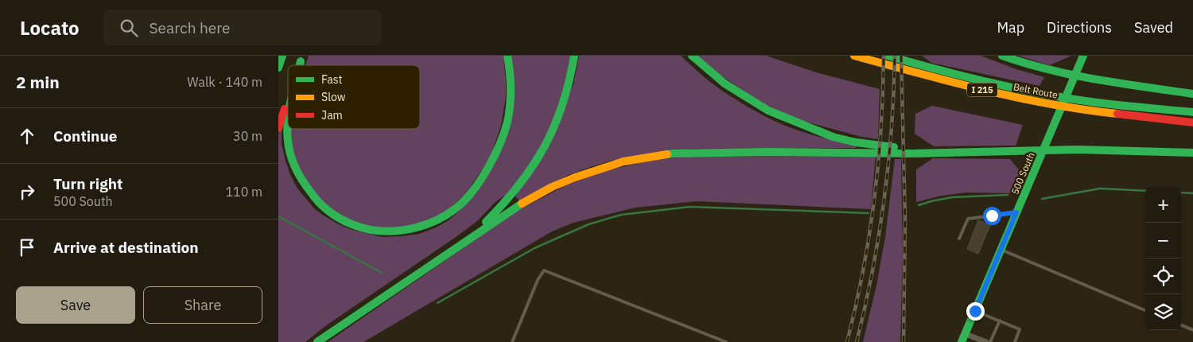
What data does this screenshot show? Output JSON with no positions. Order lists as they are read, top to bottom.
{
  "streets": {
    "main road": ["I 215", "Belt Route", "500 South"]
  },
  "legend": ["Fast", "Slow", "Jam"],
  "page": {
    "header": "Locato",
    "search": "Search here",
    "nav": ["Map", "Directions", "Saved"],
    "heading": ["2 min", "Walk · 140 m"],
    "list": [
      ["Continue", "30 m"],
      ["Turn right", "500 South", "110 m"],
      "Arrive at destination"
    ],
    "map_buttons": ["+", "−"],
    "buttons": ["Save", "Share"]
  }
}
